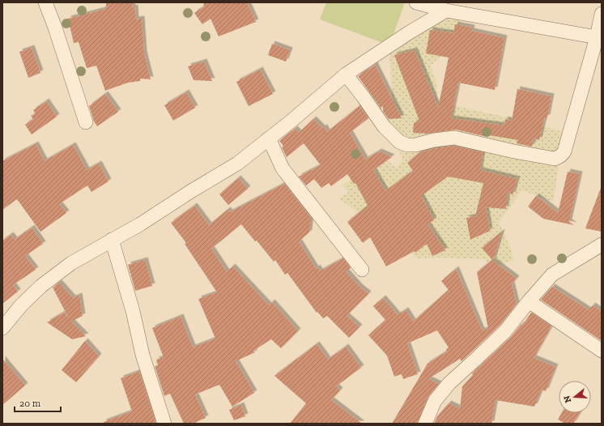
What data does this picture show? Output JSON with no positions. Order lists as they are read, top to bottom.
{
  "scale_bar": "20 m",
  "north": "left"
}
